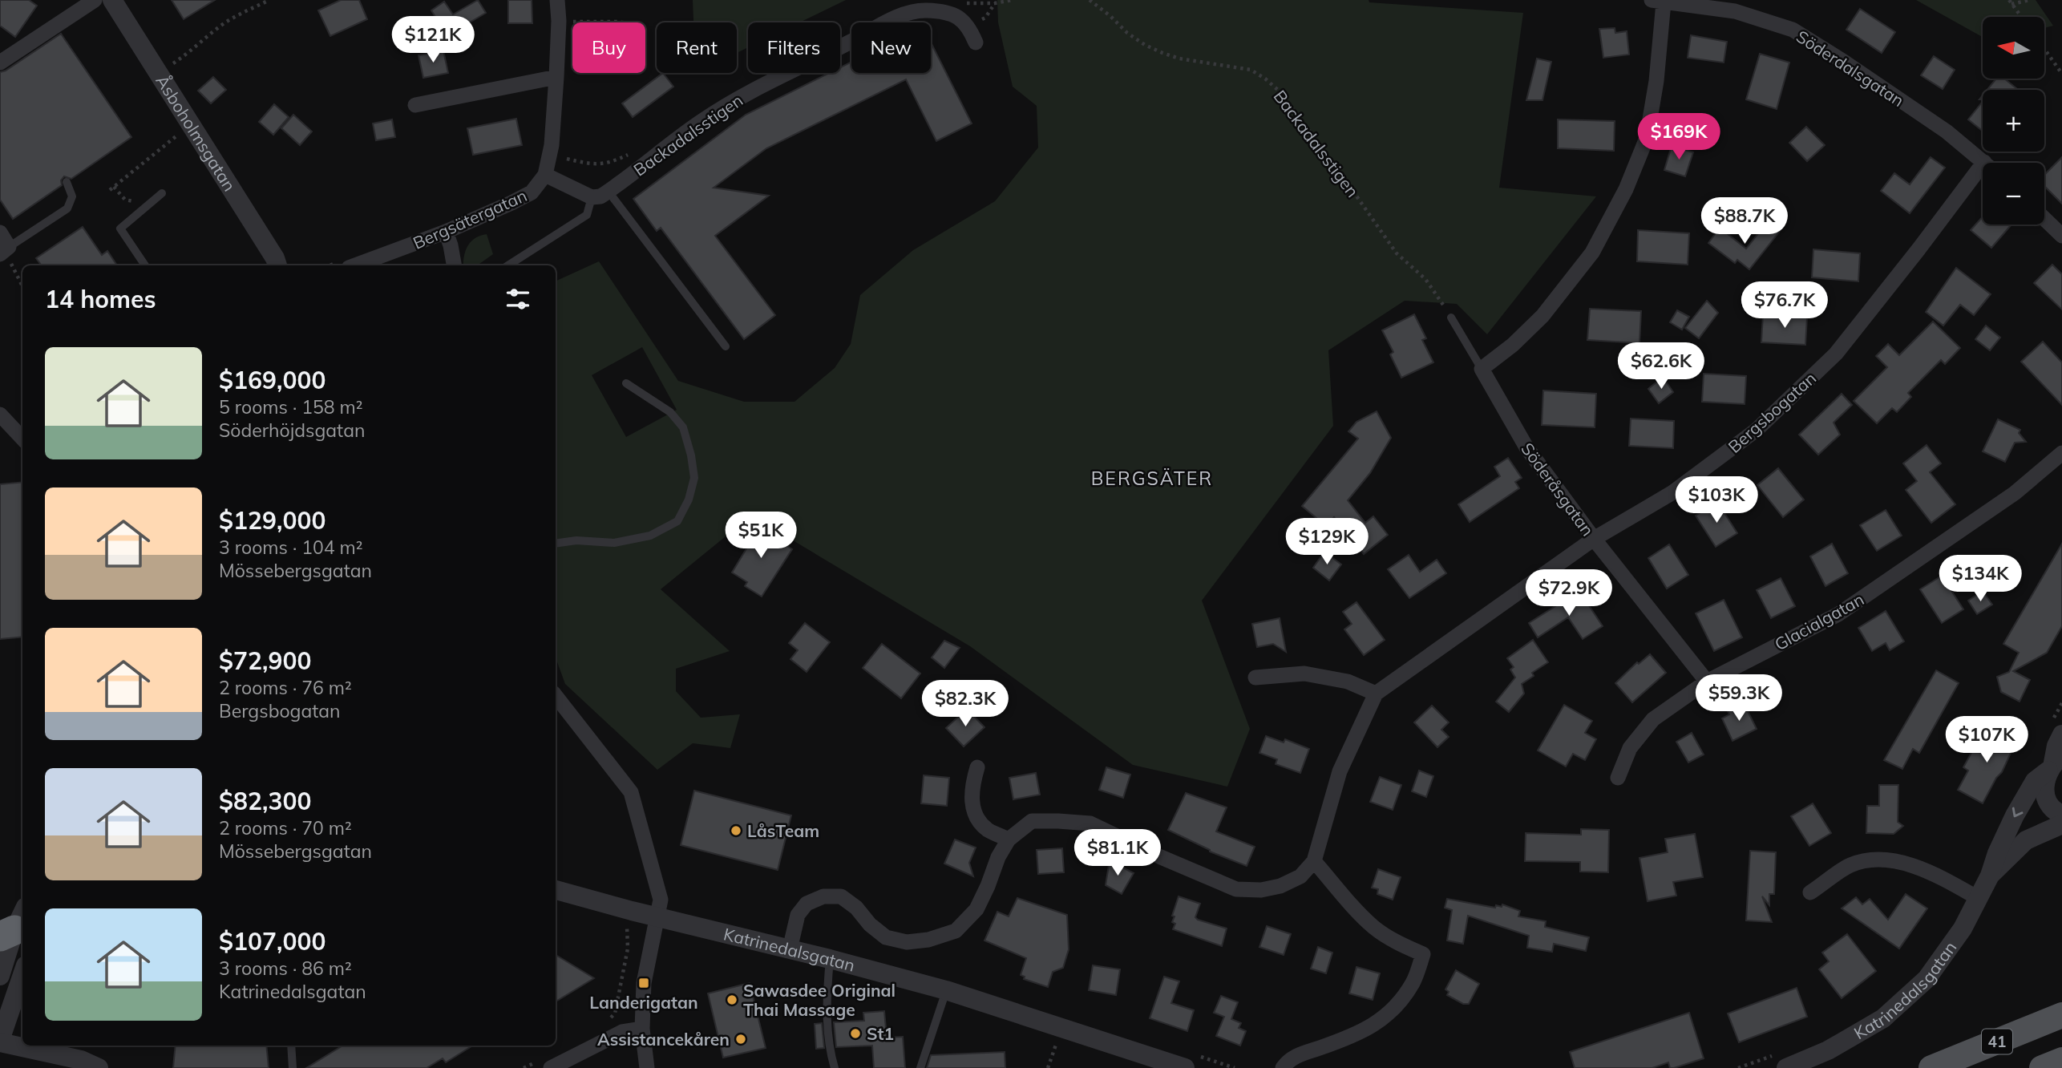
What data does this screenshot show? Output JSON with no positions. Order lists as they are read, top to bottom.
{
  "streets": {
    "main road": ["41"],
    "street": [
      "Söderdalsgatan",
      "Åsboholmsgatan",
      "Backadalsstigen",
      "Bergsätergatan",
      "Bergsbogatan",
      "Söderåsgatan",
      "Glacialgatan",
      "Katrinedalsgatan"
    ]
  },
  "crossings": [
    ["Bergsbogatan", "Söderåsgatan"],
    ["Söderåsgatan", "Glacialgatan"]
  ],
  "districts": ["BERGSÄTER"],
  "places": {
    "other": [
      "LåsTeam",
      "Sawasdee Original Thai Massage",
      "St1",
      "Assistancekåren"
    ],
    "transit": ["Landerigatan"]
  },
  "north": "left",
  "page": {
    "price": [
      "$121K",
      "$169K",
      "$88.7K",
      "$76.7K",
      "$62.6K",
      "$103K",
      "$51K",
      "$129K",
      "$134K",
      "$72.9K",
      "$59.3K",
      "$82.3K",
      "$107K",
      "$81.1K"
    ],
    "map_buttons": ["+", "−"],
    "chip": [
      "Buy",
      "Rent",
      "Filters",
      "New"
    ],
    "heading": "14 homes",
    "list": [
      {
        "name": "$169,000",
        "note": "5 rooms · 158 m² · Söderhöjdsgatan"
      },
      {
        "name": "$129,000",
        "note": "3 rooms · 104 m² · Mössebergsgatan"
      },
      {
        "name": "$72,900",
        "note": "2 rooms · 76 m² · Bergsbogatan"
      },
      {
        "name": "$82,300",
        "note": "2 rooms · 70 m² · Mössebergsgatan"
      },
      {
        "name": "$107,000",
        "note": "3 rooms · 86 m² · Katrinedalsgatan"
      }
    ]
  }
}
